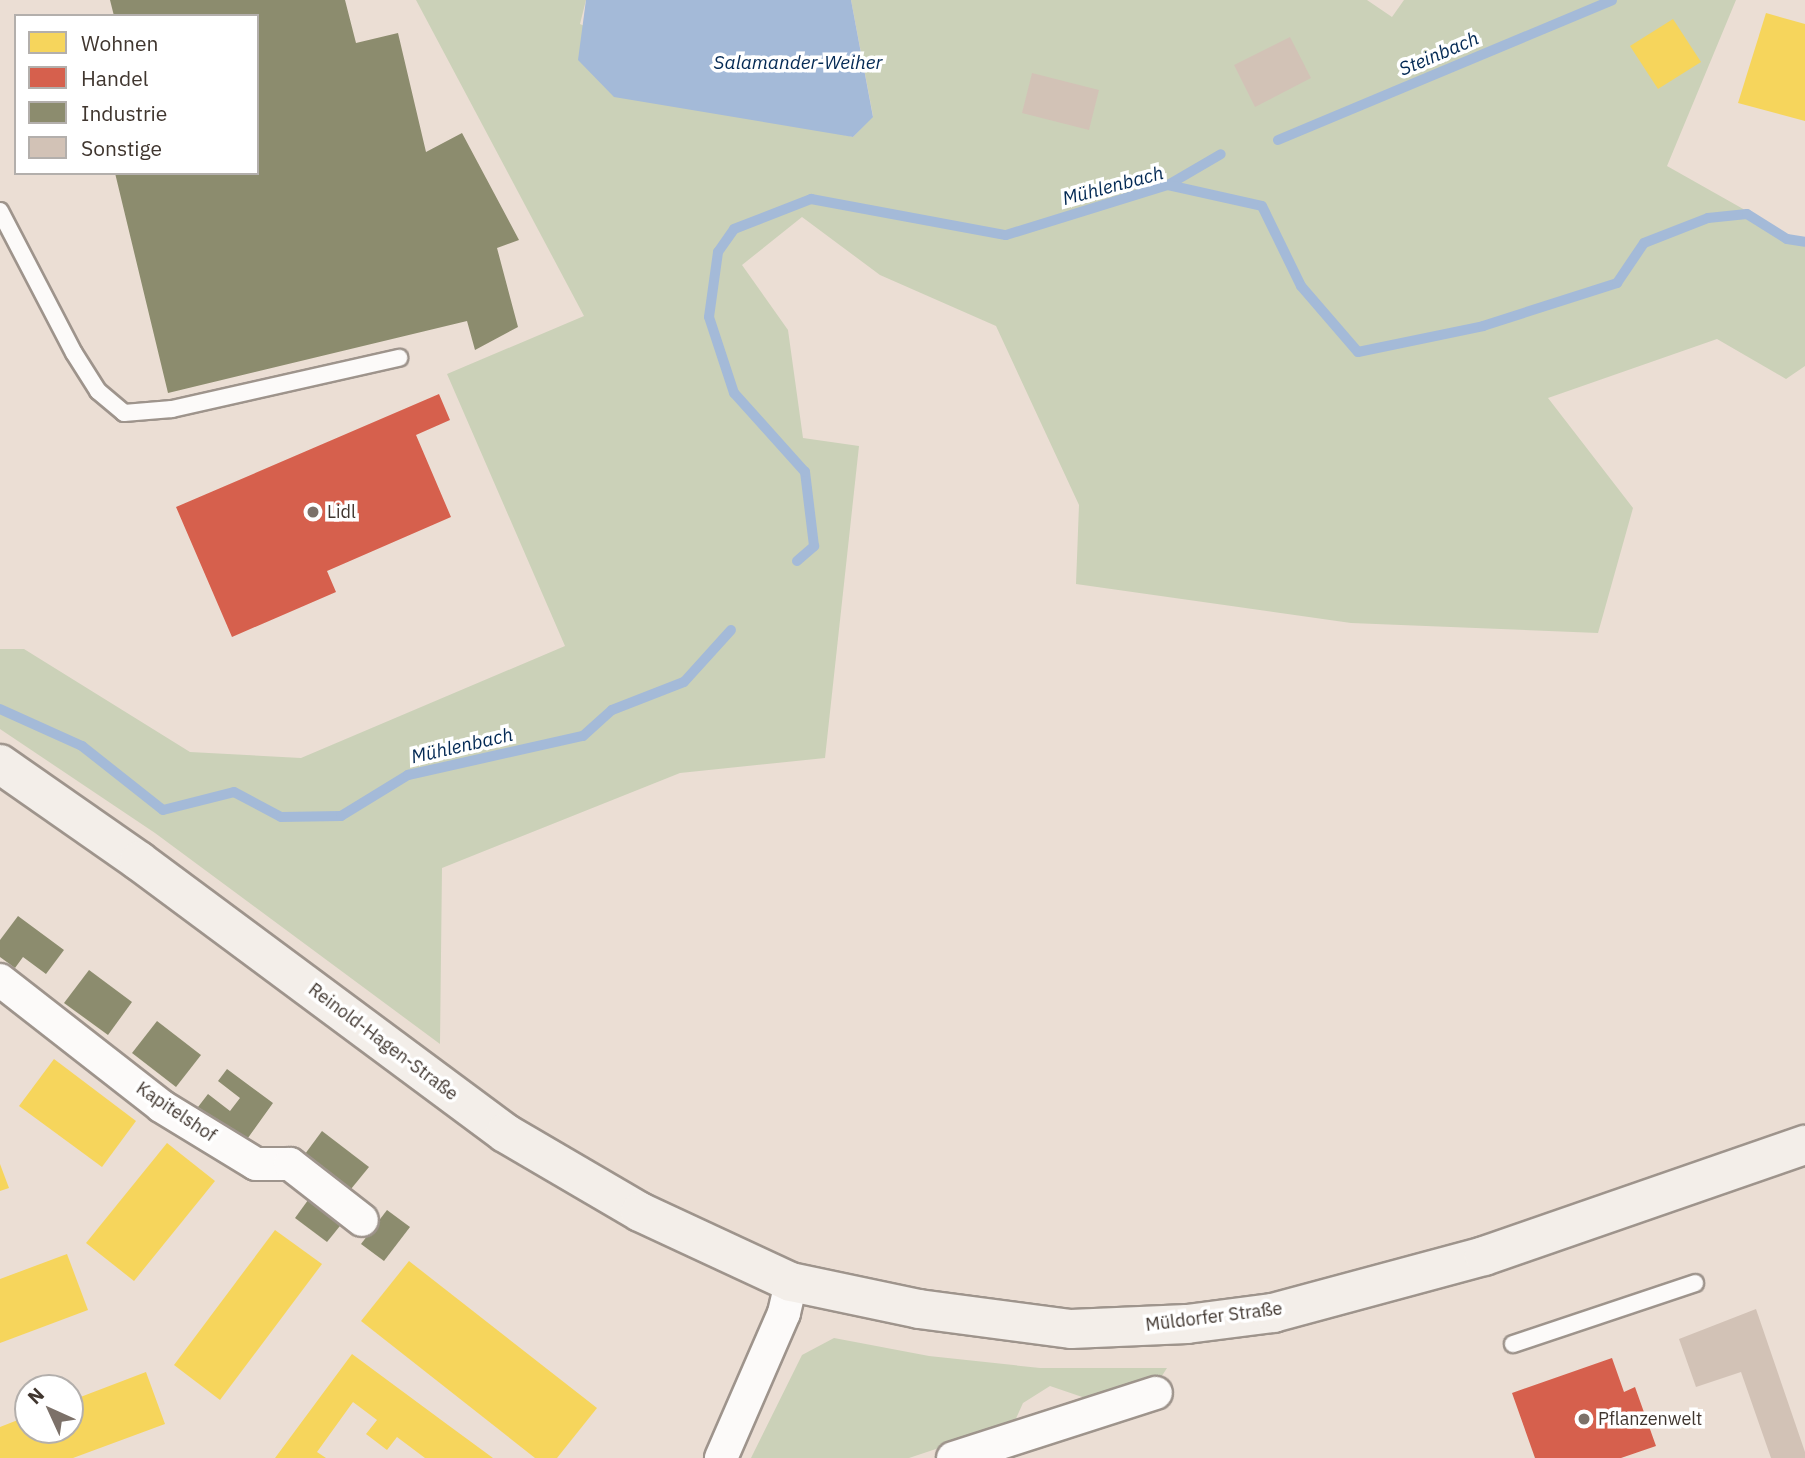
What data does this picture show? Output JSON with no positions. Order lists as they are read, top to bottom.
{
  "streets": {
    "main road": ["Reinold-Hagen-Straße", "Müldorfer Straße"],
    "street": ["Kapitelshof"]
  },
  "crossings": [
    ["Reinold-Hagen-Straße", "Müldorfer Straße"]
  ],
  "water": ["Steinbach", "Salamander-Weiher", "Mühlenbach"],
  "places": ["Lidl", "Pflanzenwelt"],
  "legend": [
    "Wohnen",
    "Handel",
    "Industrie",
    "Sonstige"
  ],
  "north": "top left"
}
